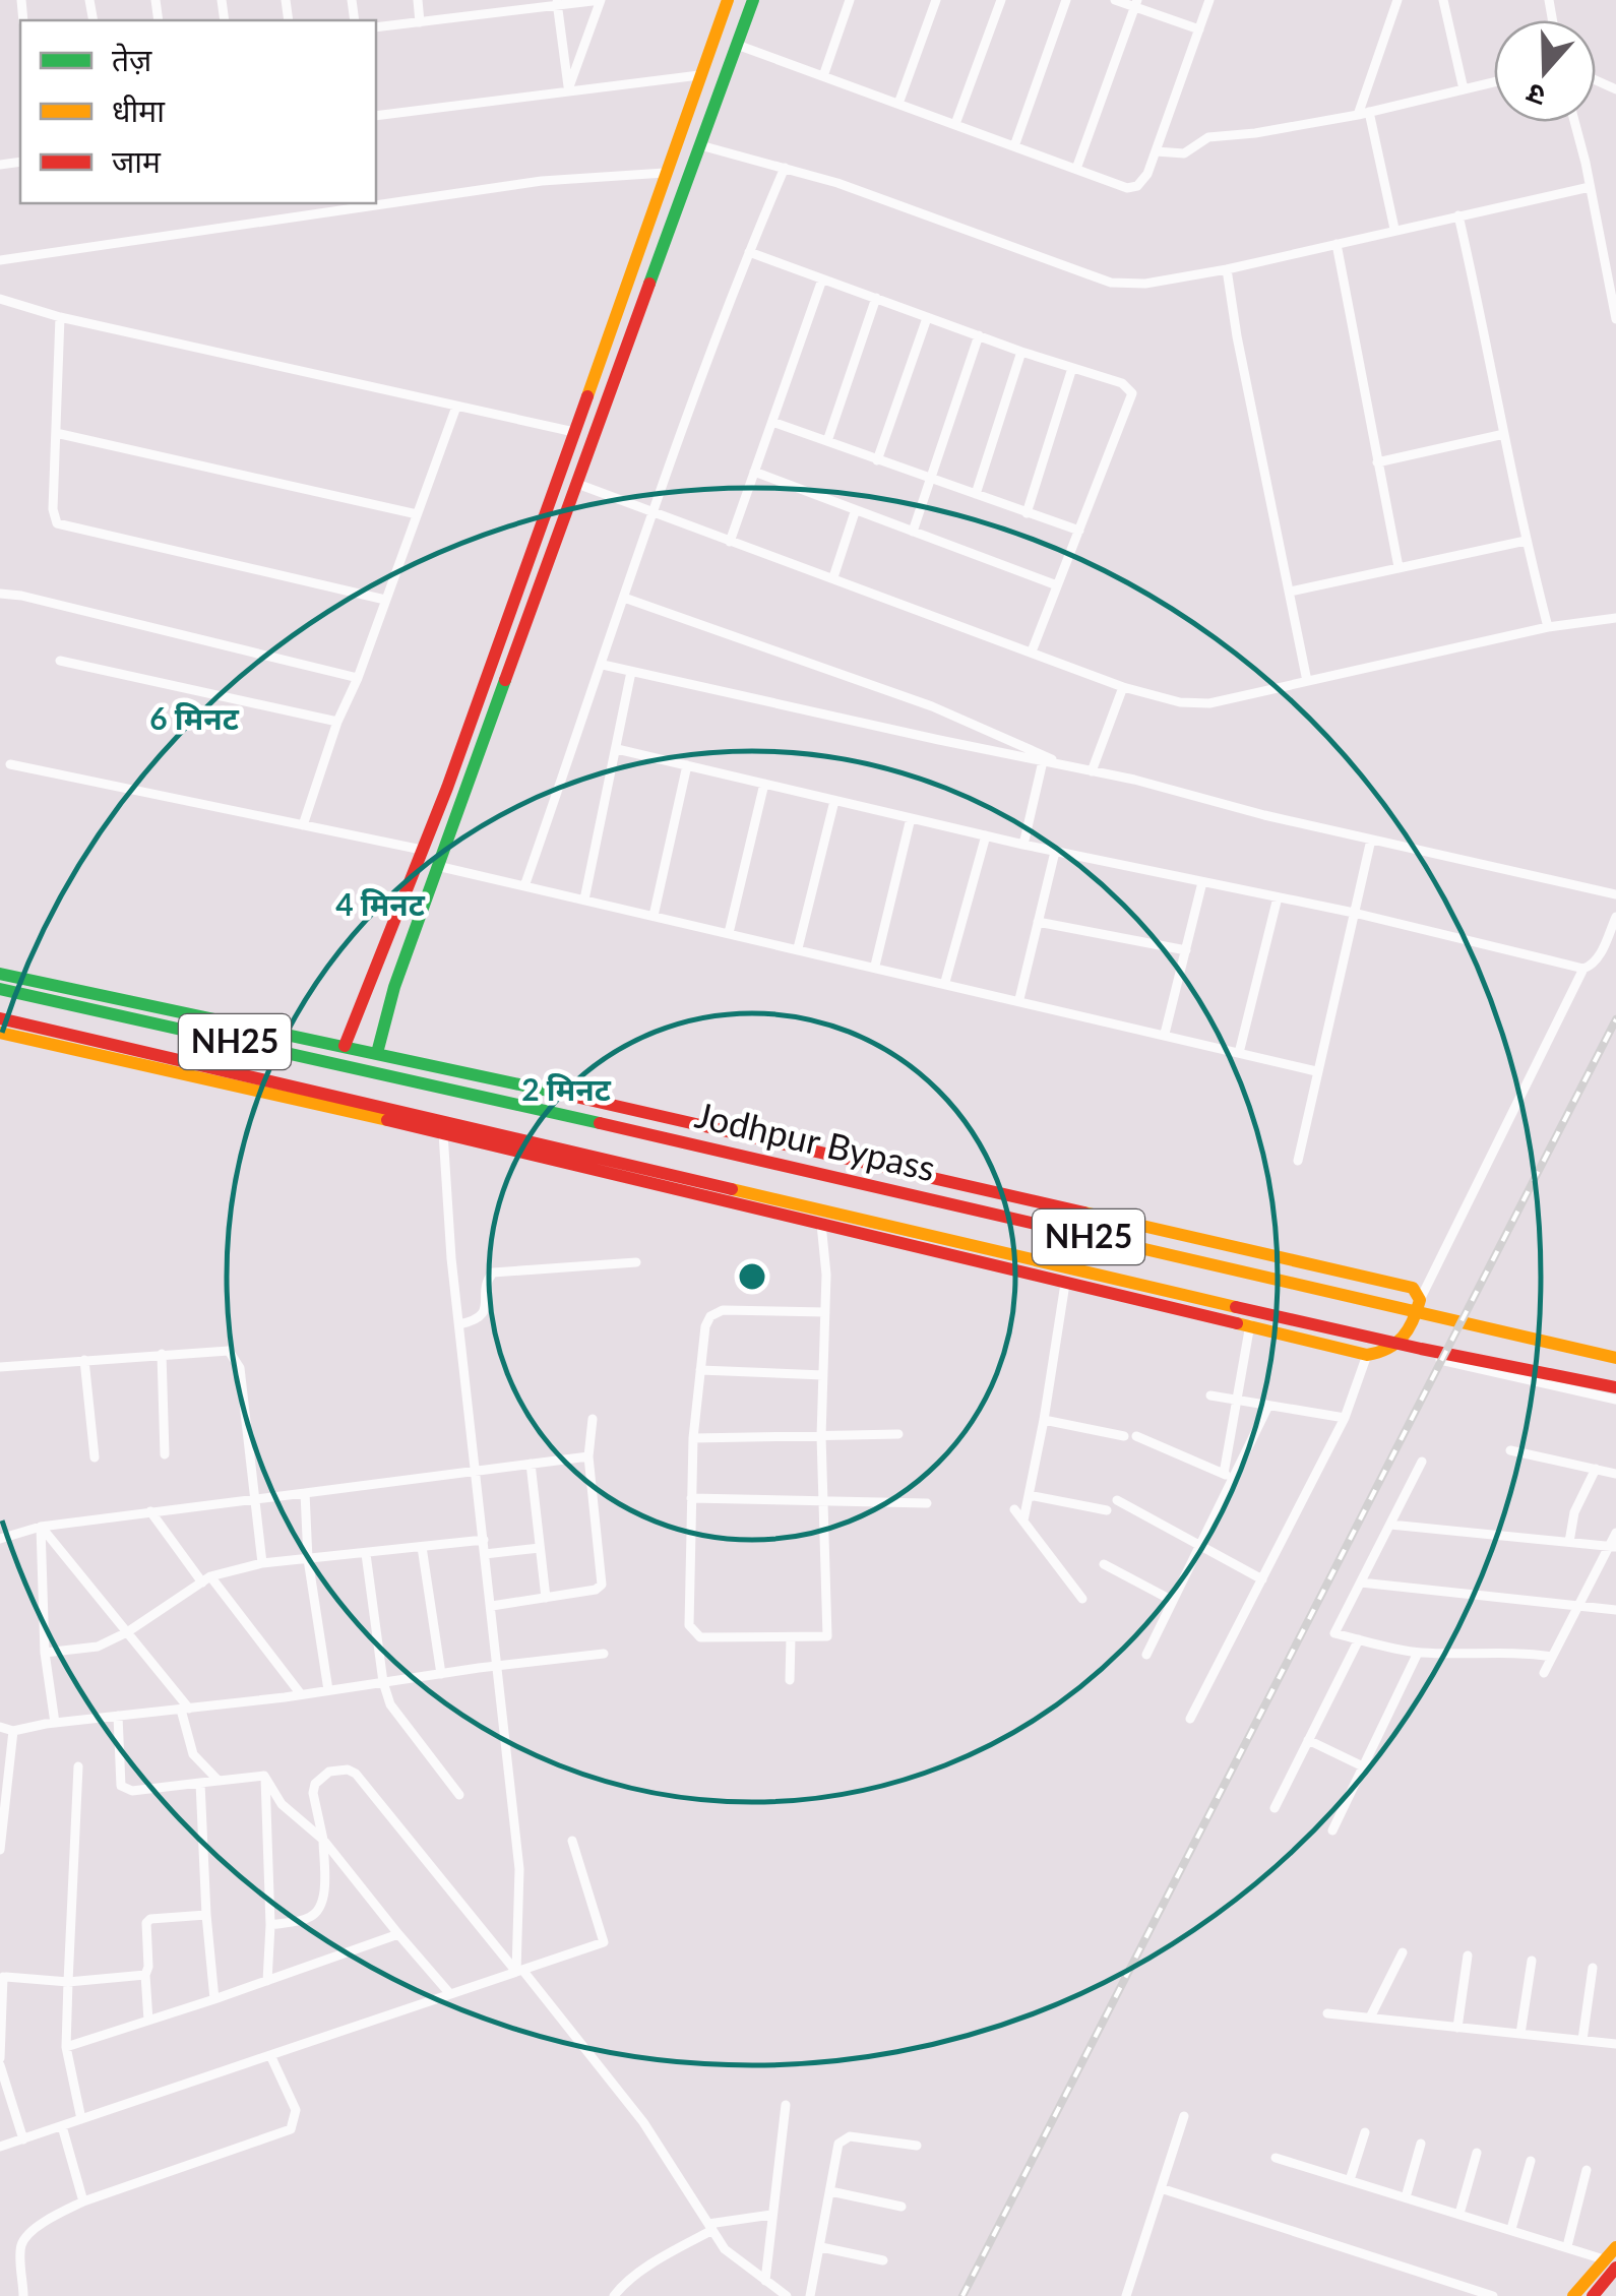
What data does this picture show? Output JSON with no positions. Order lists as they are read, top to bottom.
{
  "streets": {
    "main road": ["NH25", "Jodhpur Bypass"]
  },
  "legend": ["तेज़", "धीमा", "जाम"],
  "north": "bottom",
  "rings": ["6 मिनट", "4 मिनट", "2 मिनट"]
}
